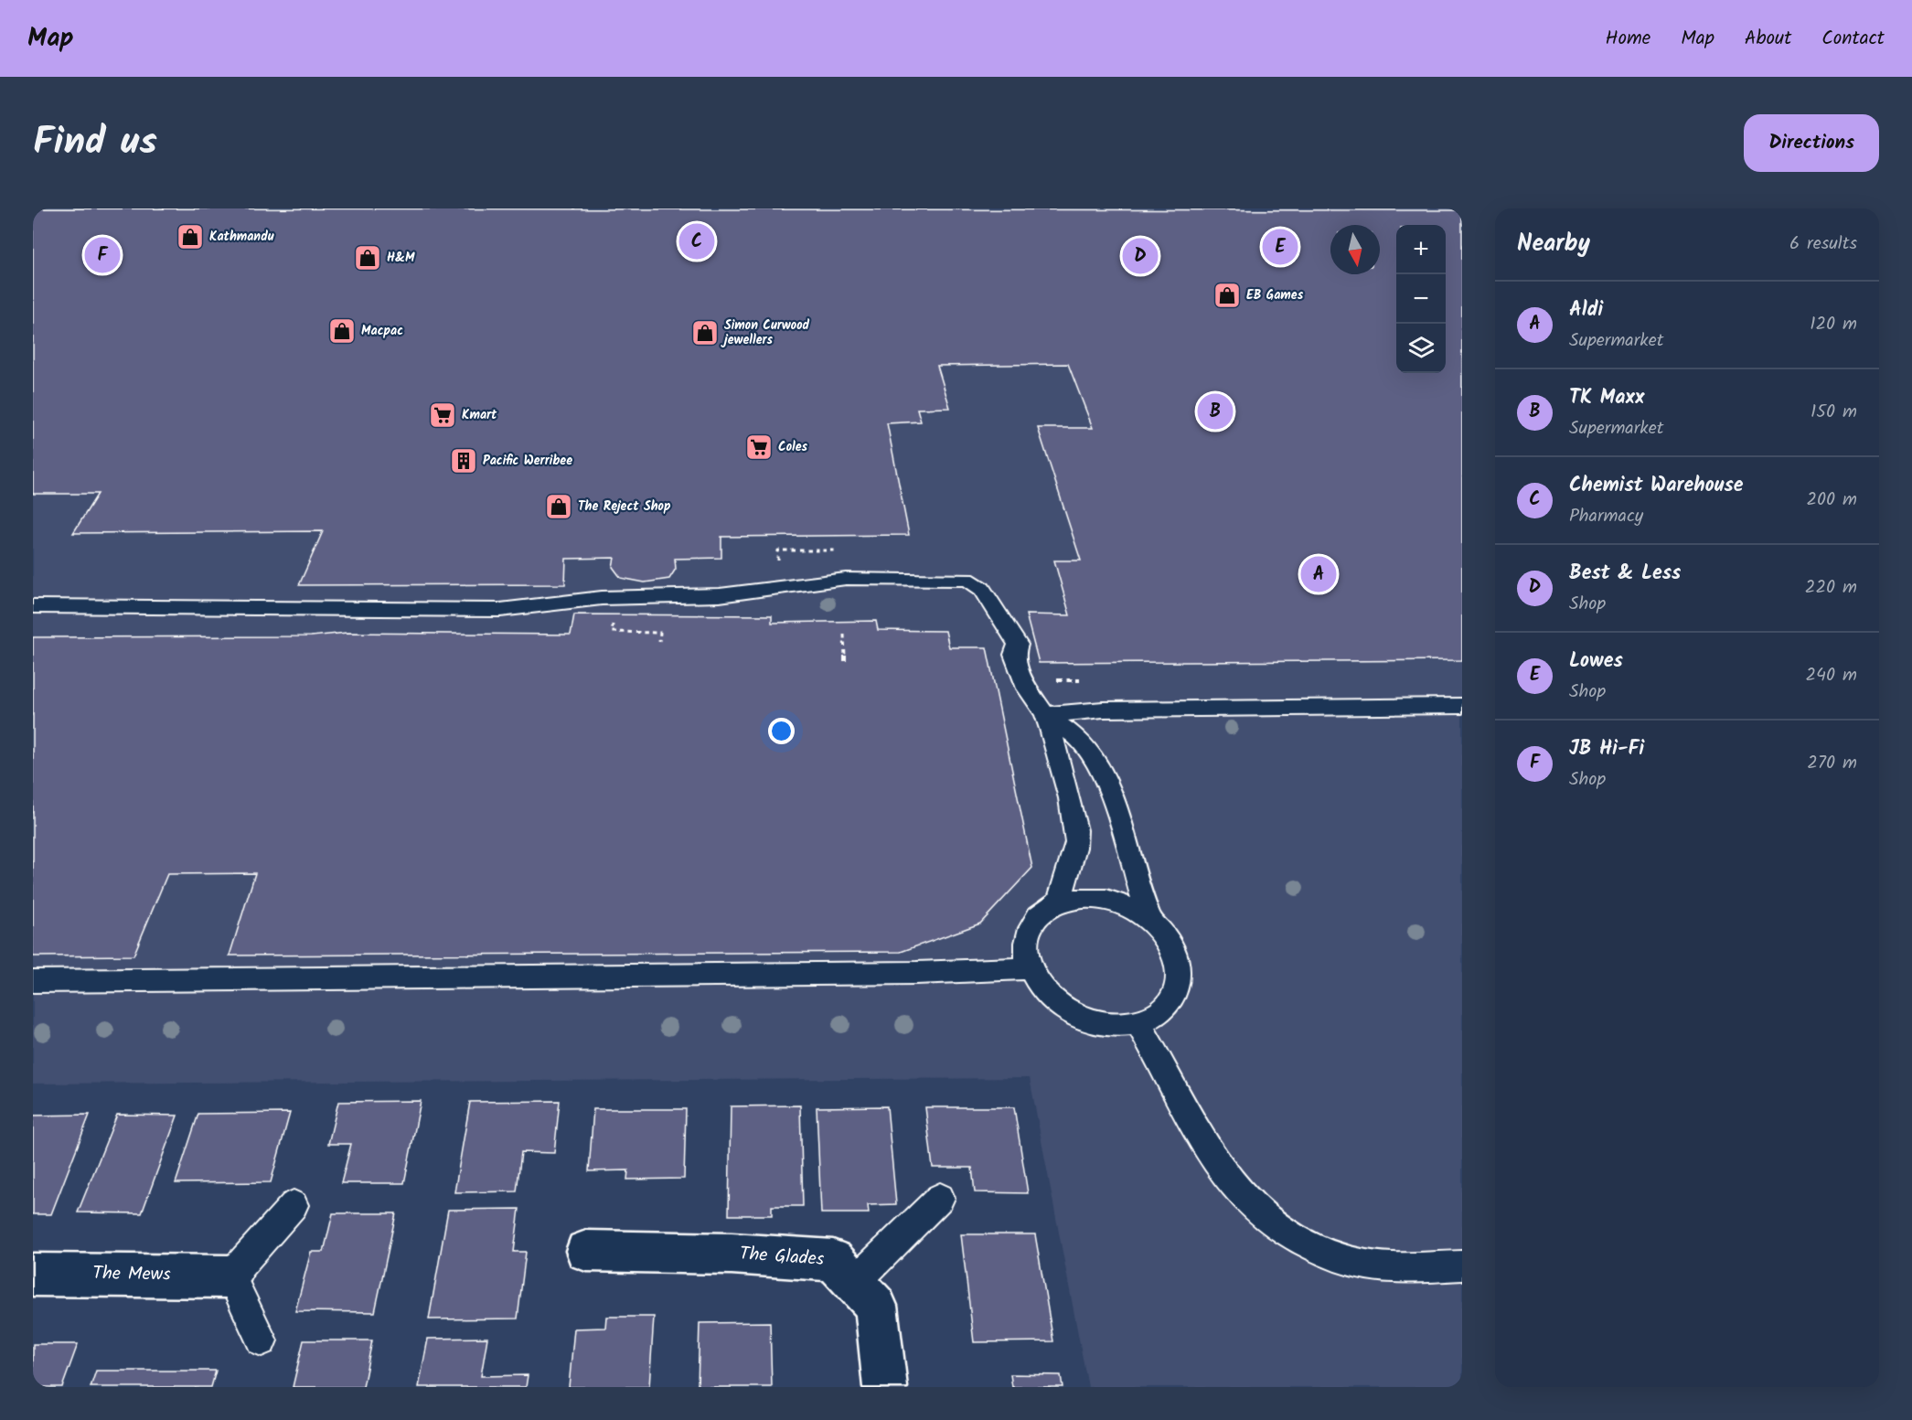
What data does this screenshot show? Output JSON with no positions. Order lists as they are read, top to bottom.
{
  "streets": {
    "street": ["The Glades", "The Mews"]
  },
  "places": {
    "shop": [
      "Kathmandu",
      "H&M",
      "EB Games",
      "Macpac",
      "Simon Curwood jewellers",
      "The Reject Shop"
    ],
    "supermarket": ["Kmart", "Coles"],
    "building": ["Pacific Werribee"]
  },
  "north": "bottom",
  "page": {
    "header": "Map",
    "nav": [
      "Home",
      "Map",
      "About",
      "Contact"
    ],
    "title": "Find us",
    "buttons": "Directions",
    "heading": ["Nearby", "6 results"],
    "pins": [
      "C",
      "E",
      "F",
      "D",
      "B",
      "A"
    ],
    "map_buttons": ["+", "−"],
    "list": [
      {
        "mark": "A",
        "name": "Aldi",
        "note": "Supermarket",
        "value": "120 m"
      },
      {
        "mark": "B",
        "name": "TK Maxx",
        "note": "Supermarket",
        "value": "150 m"
      },
      {
        "mark": "C",
        "name": "Chemist Warehouse",
        "note": "Pharmacy",
        "value": "200 m"
      },
      {
        "mark": "D",
        "name": "Best & Less",
        "note": "Shop",
        "value": "220 m"
      },
      {
        "mark": "E",
        "name": "Lowes",
        "note": "Shop",
        "value": "240 m"
      },
      {
        "mark": "F",
        "name": "JB Hi-Fi",
        "note": "Shop",
        "value": "270 m"
      }
    ]
  }
}
